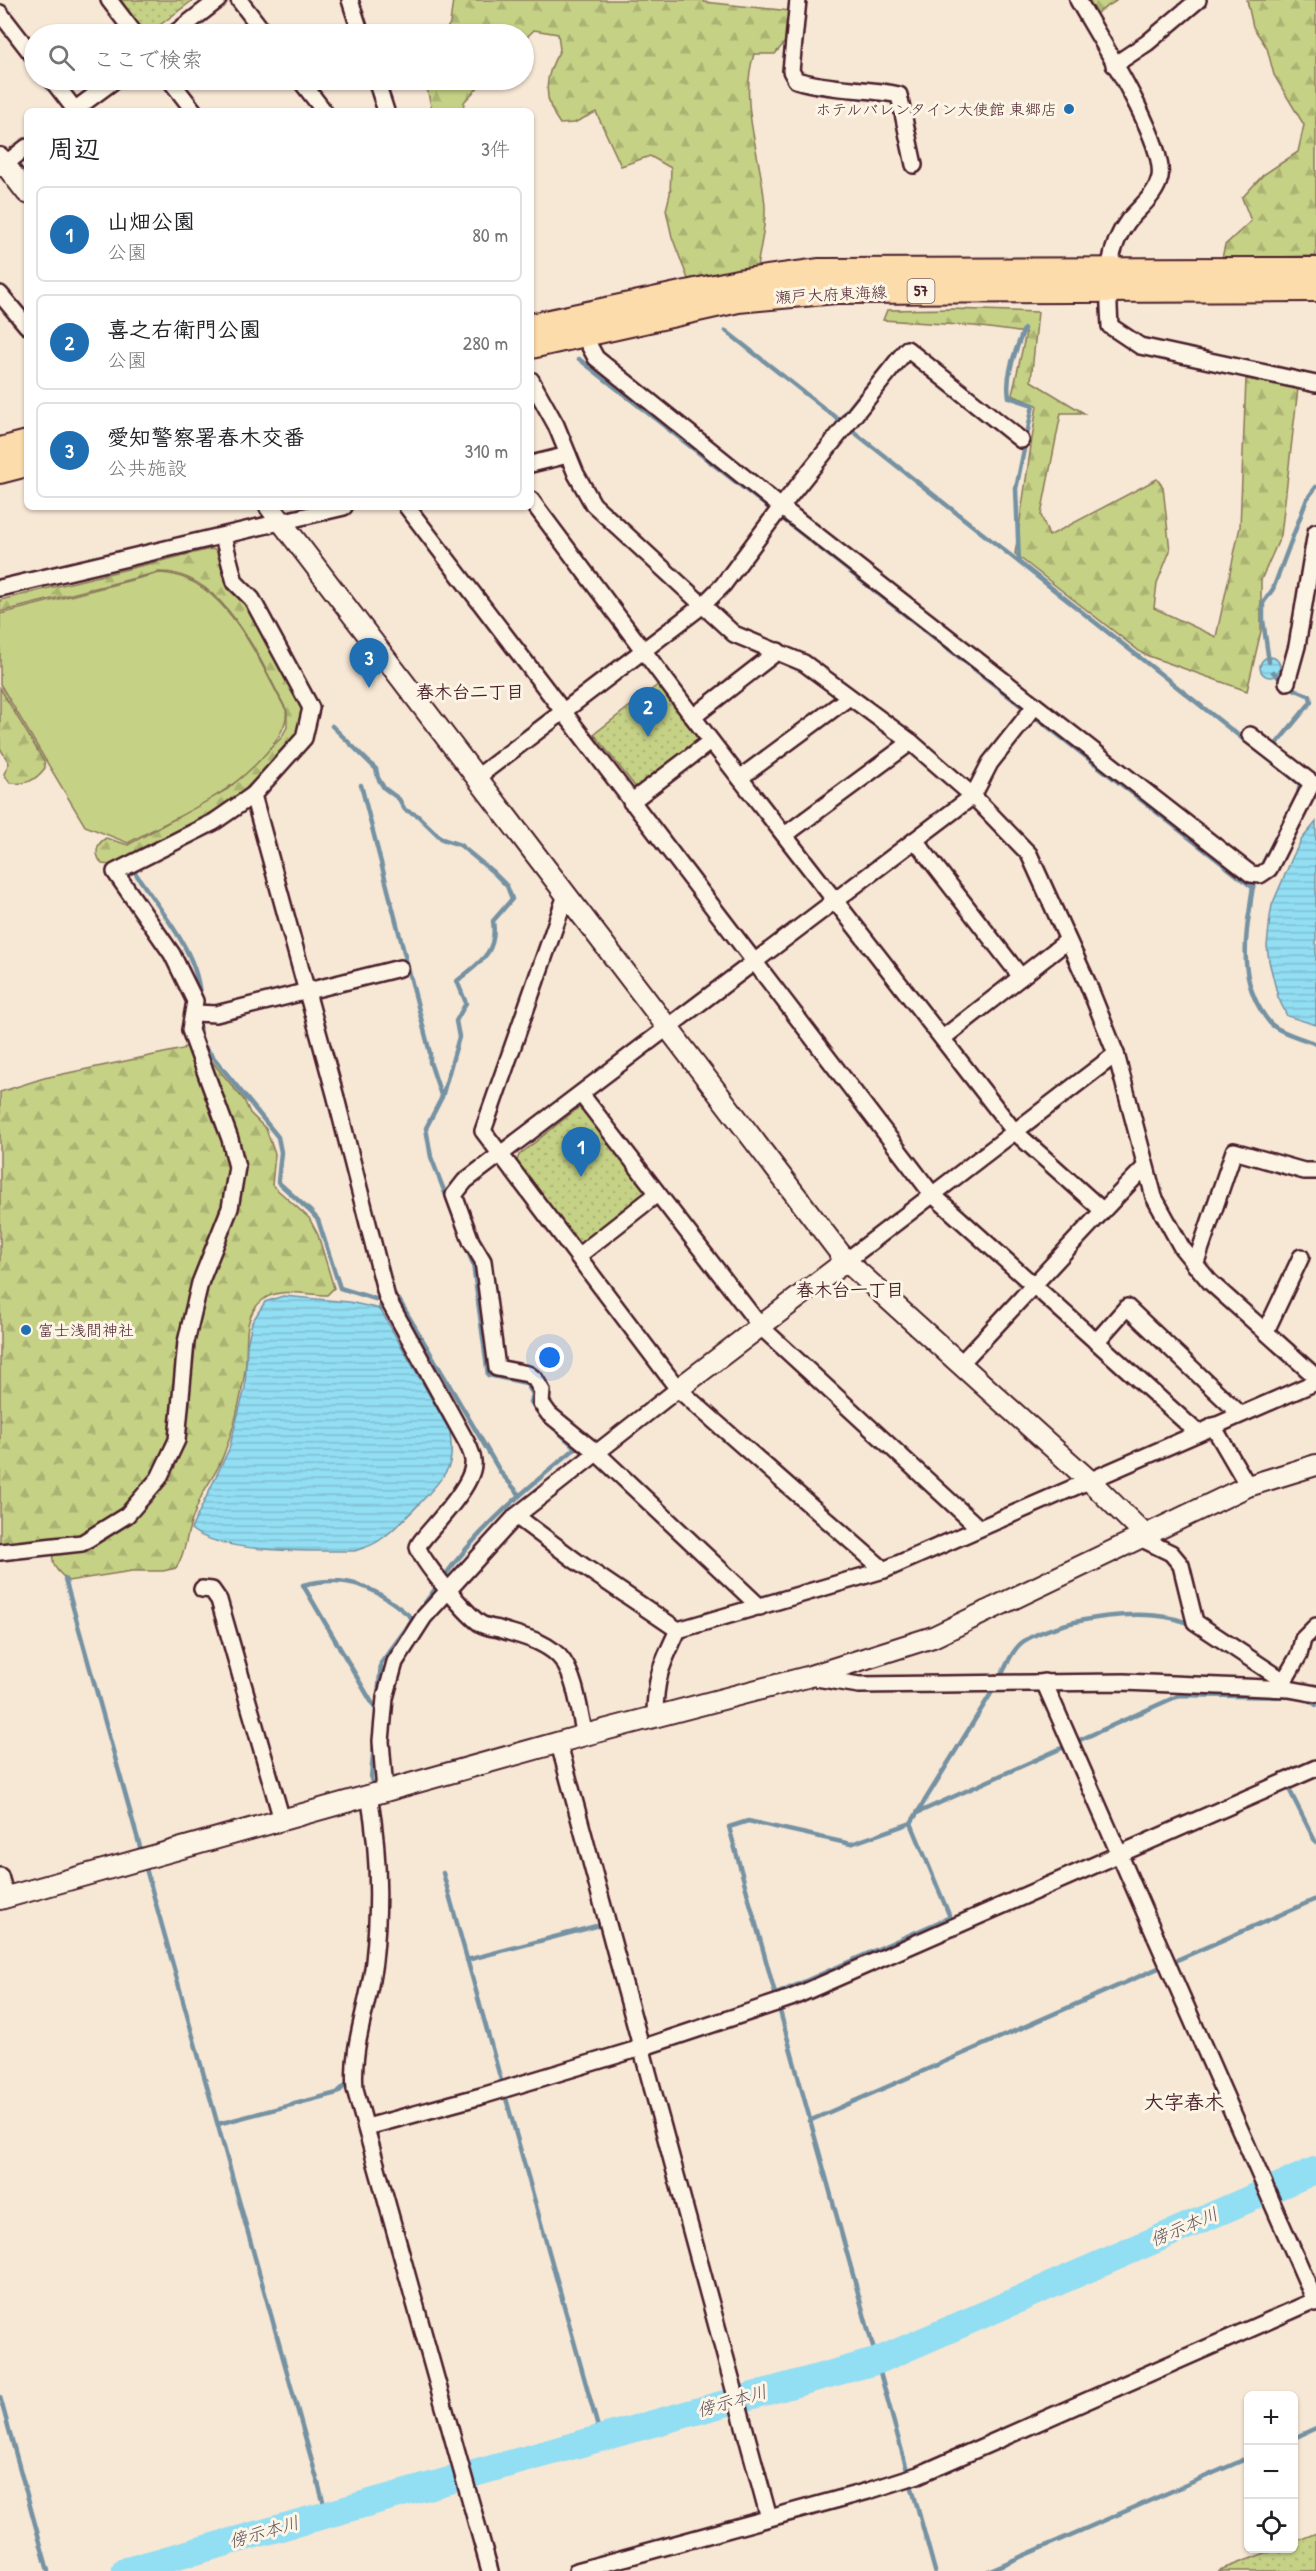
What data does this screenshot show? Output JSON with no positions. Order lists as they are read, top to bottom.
{
  "streets": {
    "main road": ["57", "瀬戸大府東海線"]
  },
  "districts": ["春木台二丁目", "春木台一丁目", "大字春木"],
  "water": ["傍示本川"],
  "places": ["ホテルバレンタイン大使館 東郷店", "富士浅間神社"],
  "page": {
    "search": "ここで検索",
    "heading": ["周辺", "3件"],
    "list": [
      {
        "mark": "1",
        "name": "山畑公園",
        "note": "公園",
        "value": "80 m"
      },
      {
        "mark": "2",
        "name": "喜之右衛門公園",
        "note": "公園",
        "value": "280 m"
      },
      {
        "mark": "3",
        "name": "愛知警察署春木交番",
        "note": "公共施設",
        "value": "310 m"
      }
    ],
    "pins": ["3", "2", "1"],
    "map_buttons": ["+", "−"]
  }
}
